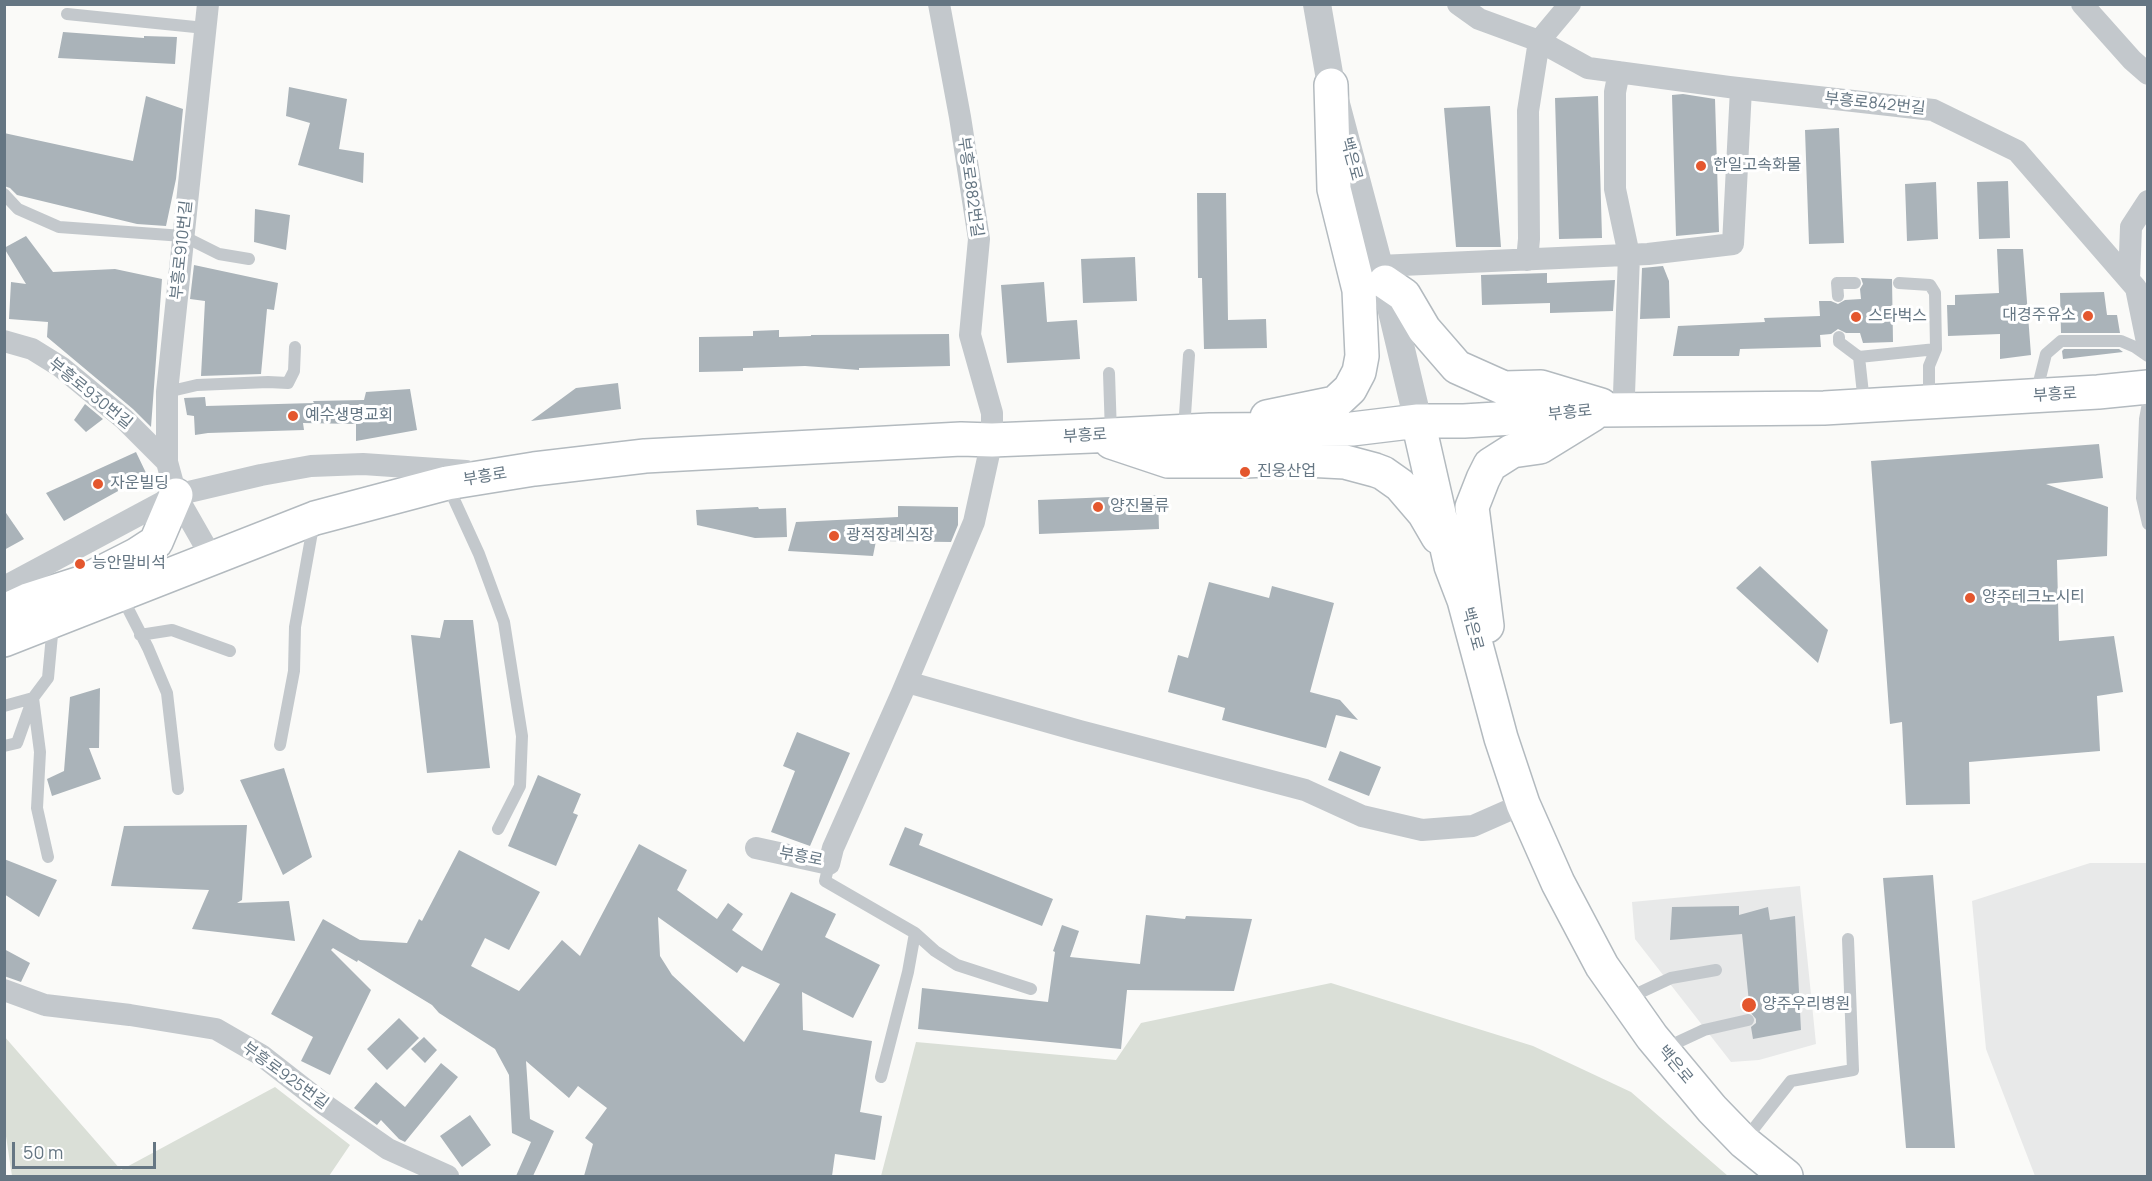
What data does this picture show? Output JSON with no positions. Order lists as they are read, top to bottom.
{
  "streets": {
    "main road": ["백은로", "부흥로"],
    "street": [
      "부흥로842번길",
      "부흥로882번길",
      "부흥로910번길",
      "부흥로930번길",
      "부흥로925번길"
    ]
  },
  "crossings": [
    ["백은로", "부흥로"],
    ["부흥로882번길", "부흥로"],
    ["부흥로910번길", "부흥로930번길"],
    ["부흥로910번길", "부흥로"]
  ],
  "places": [
    "한일고속화물",
    "대경주유소",
    "스타벅스",
    "예수생명교회",
    "진웅산업",
    "자운빌딩",
    "양진물류",
    "광적장례식장",
    "능안말비석",
    "양주테크노시티",
    "양주우리병원"
  ],
  "scale_bar": "50 m"
}
